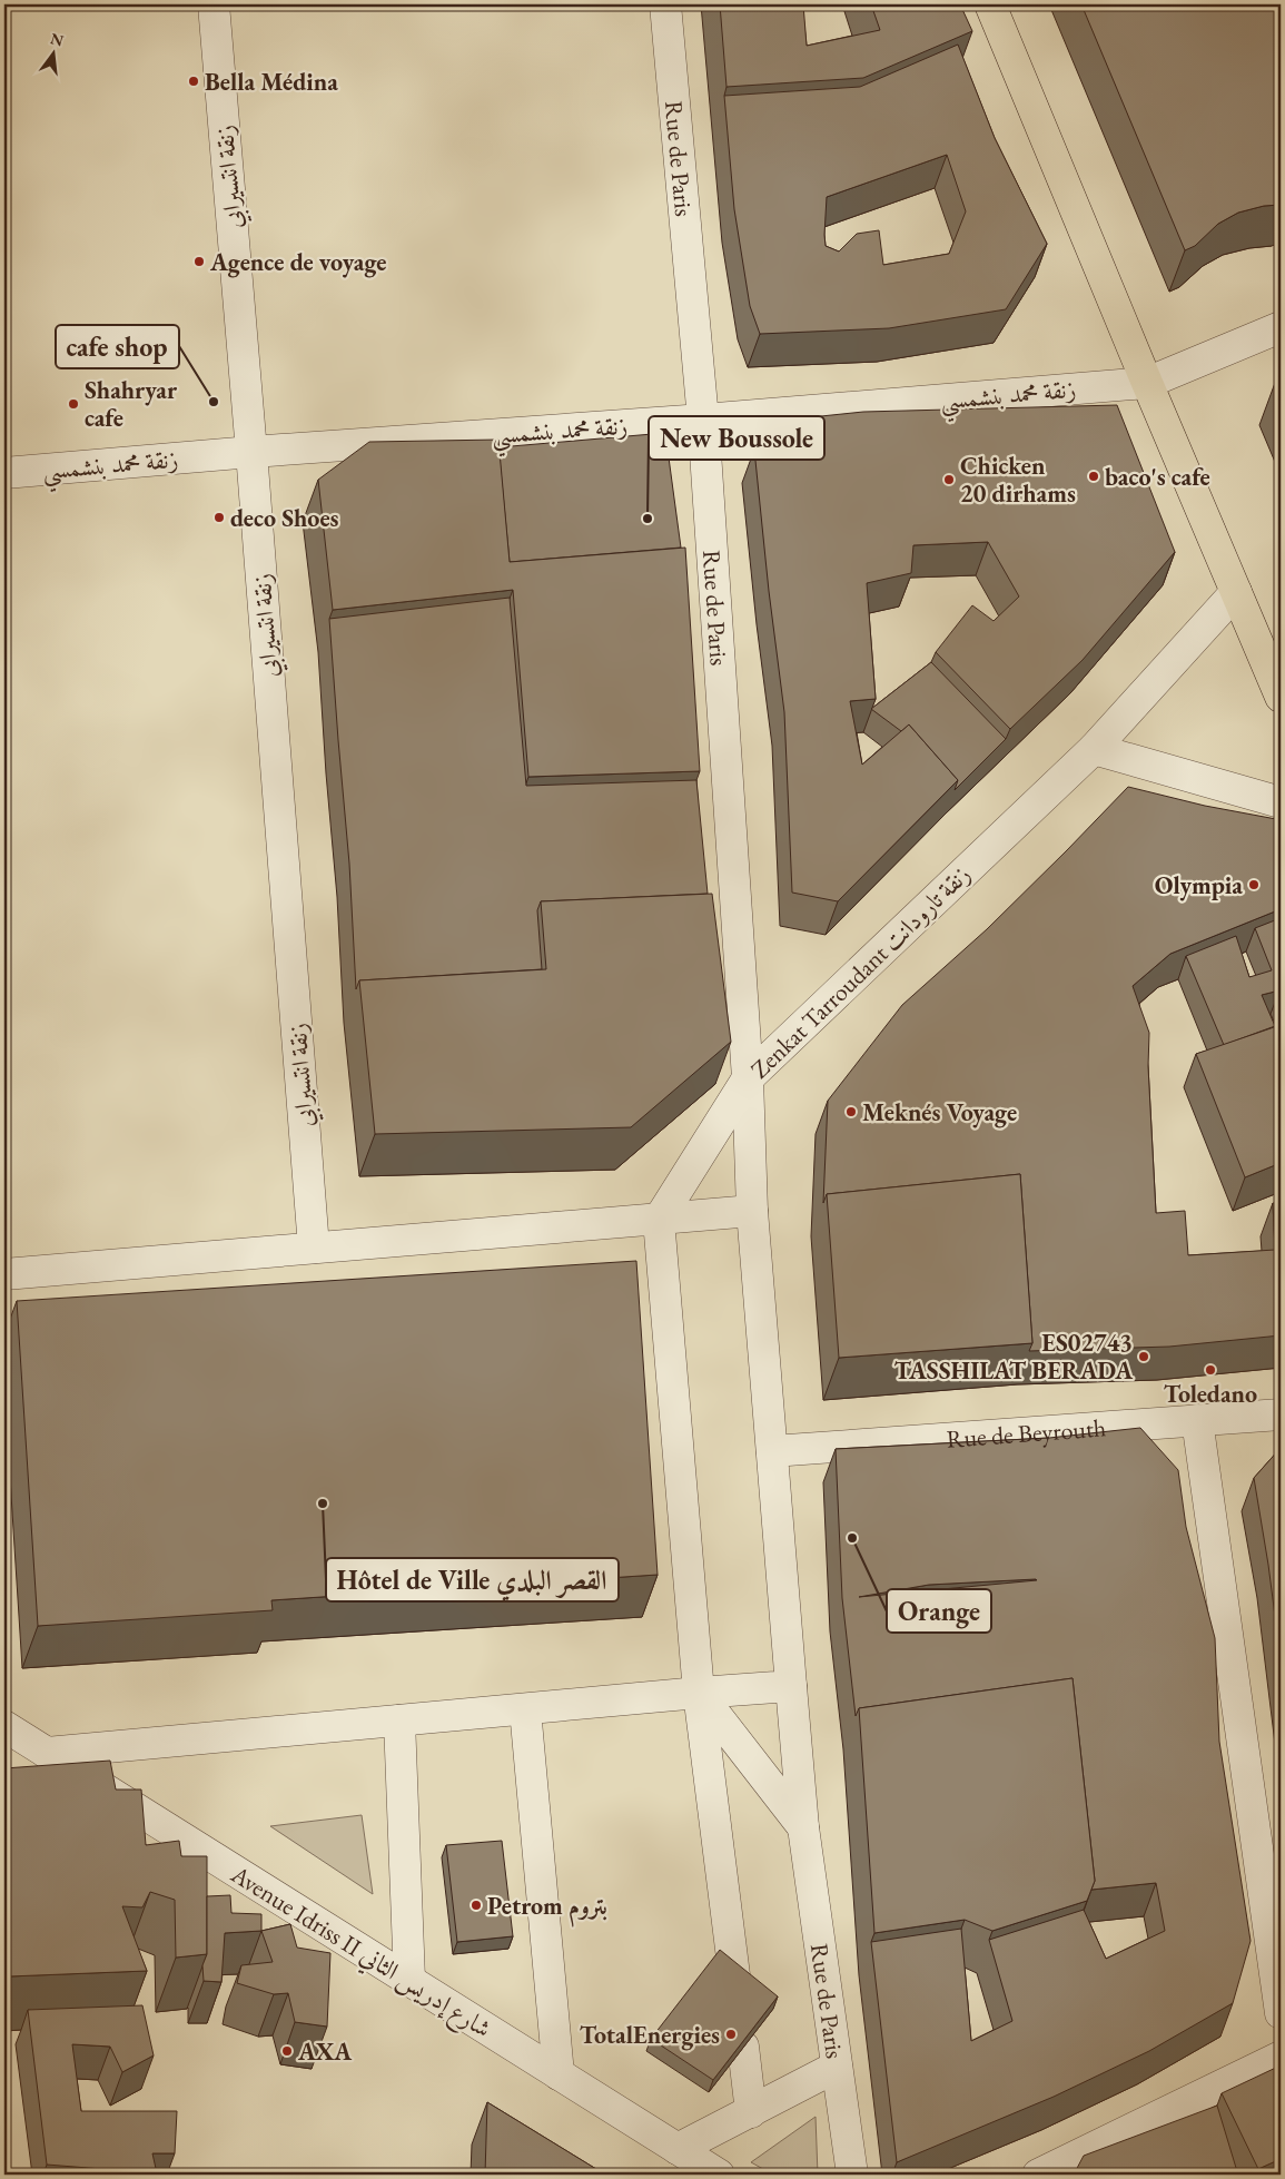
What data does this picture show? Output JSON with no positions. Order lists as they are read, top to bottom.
{
  "streets": {
    "street": [
      "Rue de Paris",
      "زنقة انتسيرابي",
      "زنقة محمد بنشمسي",
      "Zenkat Tarroudant زنقة تارودانت",
      "Rue de Beyrouth",
      "Avenue Idriss II شارع إدريس الثاني"
    ]
  },
  "crossings": [
    ["Rue de Paris", "زنقة محمد بنشمسي"],
    ["Rue de Paris", "Zenkat Tarroudant زنقة تارودانت"],
    ["Rue de Paris", "Rue de Beyrouth"],
    ["زنقة انتسيرابي", "زنقة محمد بنشمسي"]
  ],
  "places": [
    "Bella Médina",
    "Agence de voyage",
    "cafe shop",
    "Shahryar cafe",
    "baco's cafe",
    "Chicken 20 dirhams",
    "deco Shoes",
    "New Boussole",
    "Olympia",
    "Meknés Voyage",
    "ES02743 TASSHILAT BERADA",
    "Toledano",
    "Hôtel de Ville القصر البلدي",
    "Orange",
    "Petrom بتروم",
    "TotalEnergies",
    "AXA"
  ],
  "north": "top"
}
